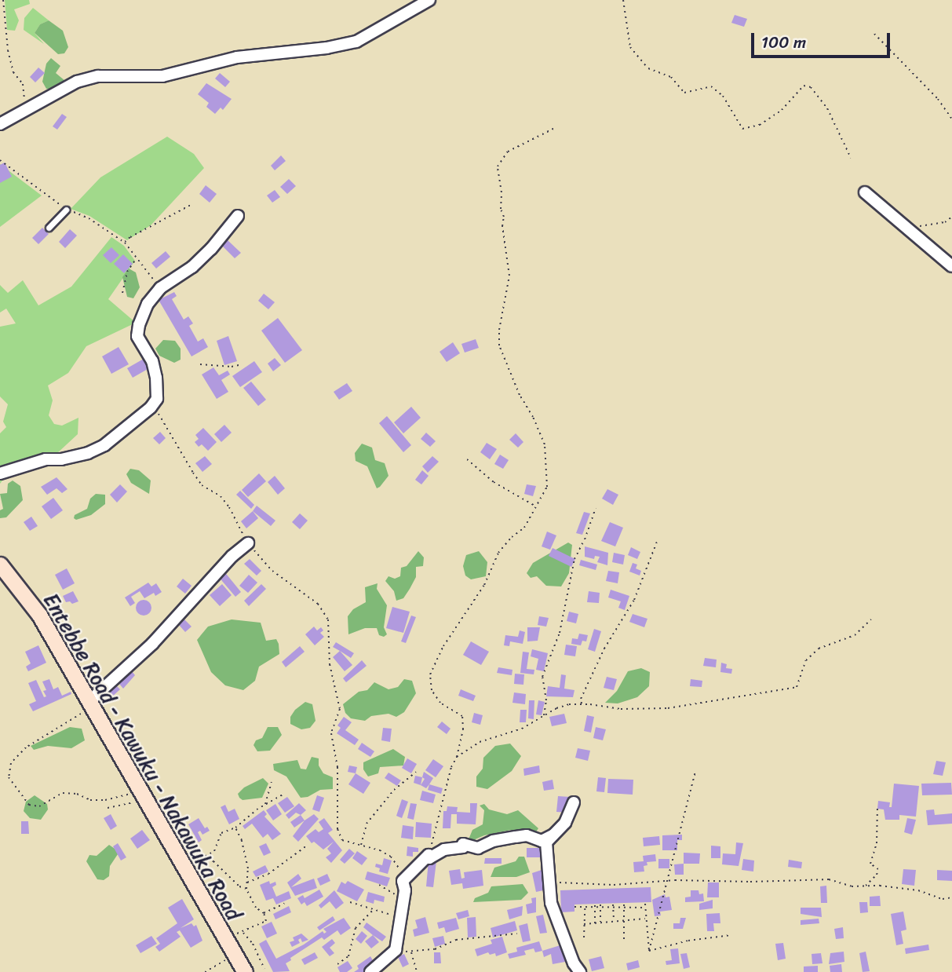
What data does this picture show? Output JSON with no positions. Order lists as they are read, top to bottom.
{
  "streets": {
    "main road": ["Entebbe Road - Kawuku - Nakawuka Road"]
  },
  "scale_bar": "100 m"
}
